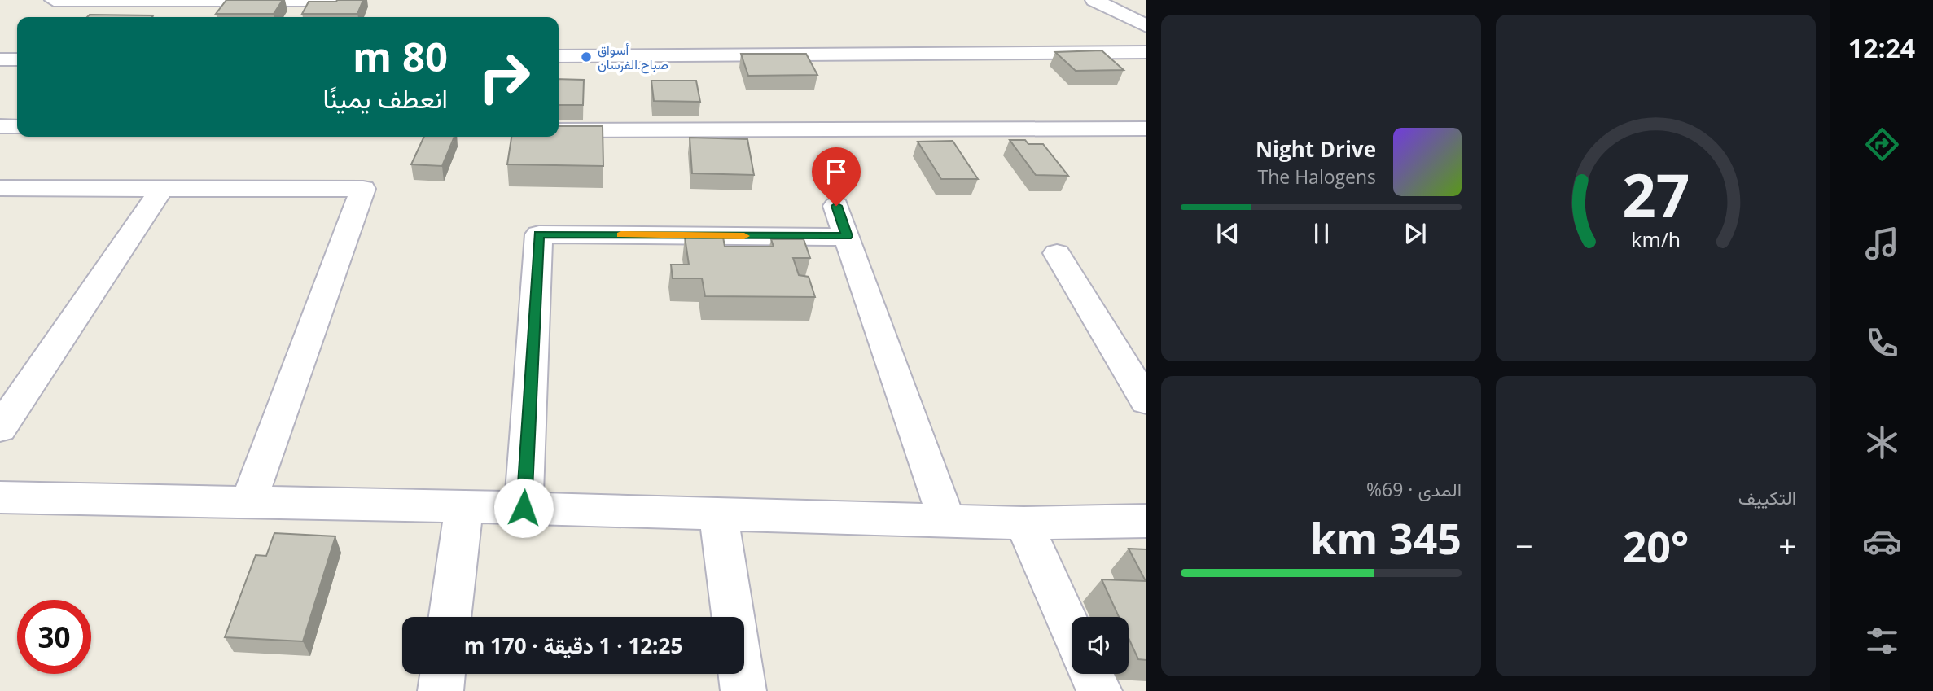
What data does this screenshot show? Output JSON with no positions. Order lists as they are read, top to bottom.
{
  "places": ["أسواق صباح.الفرسان"],
  "page": {
    "tabs": "12:24",
    "turn": ["80 m", "انعطف يمينًا"],
    "song": ["Night Drive", "The Halogens"],
    "tile": [
      "التكييف",
      ["المدى · 69%", "345 km"]
    ],
    "heat": ["−", "20°", "+"],
    "limit": "30",
    "trip": "12:25 · 1 دقيقة · 170 m",
    "gauge": ["27", "km/h"]
  }
}
